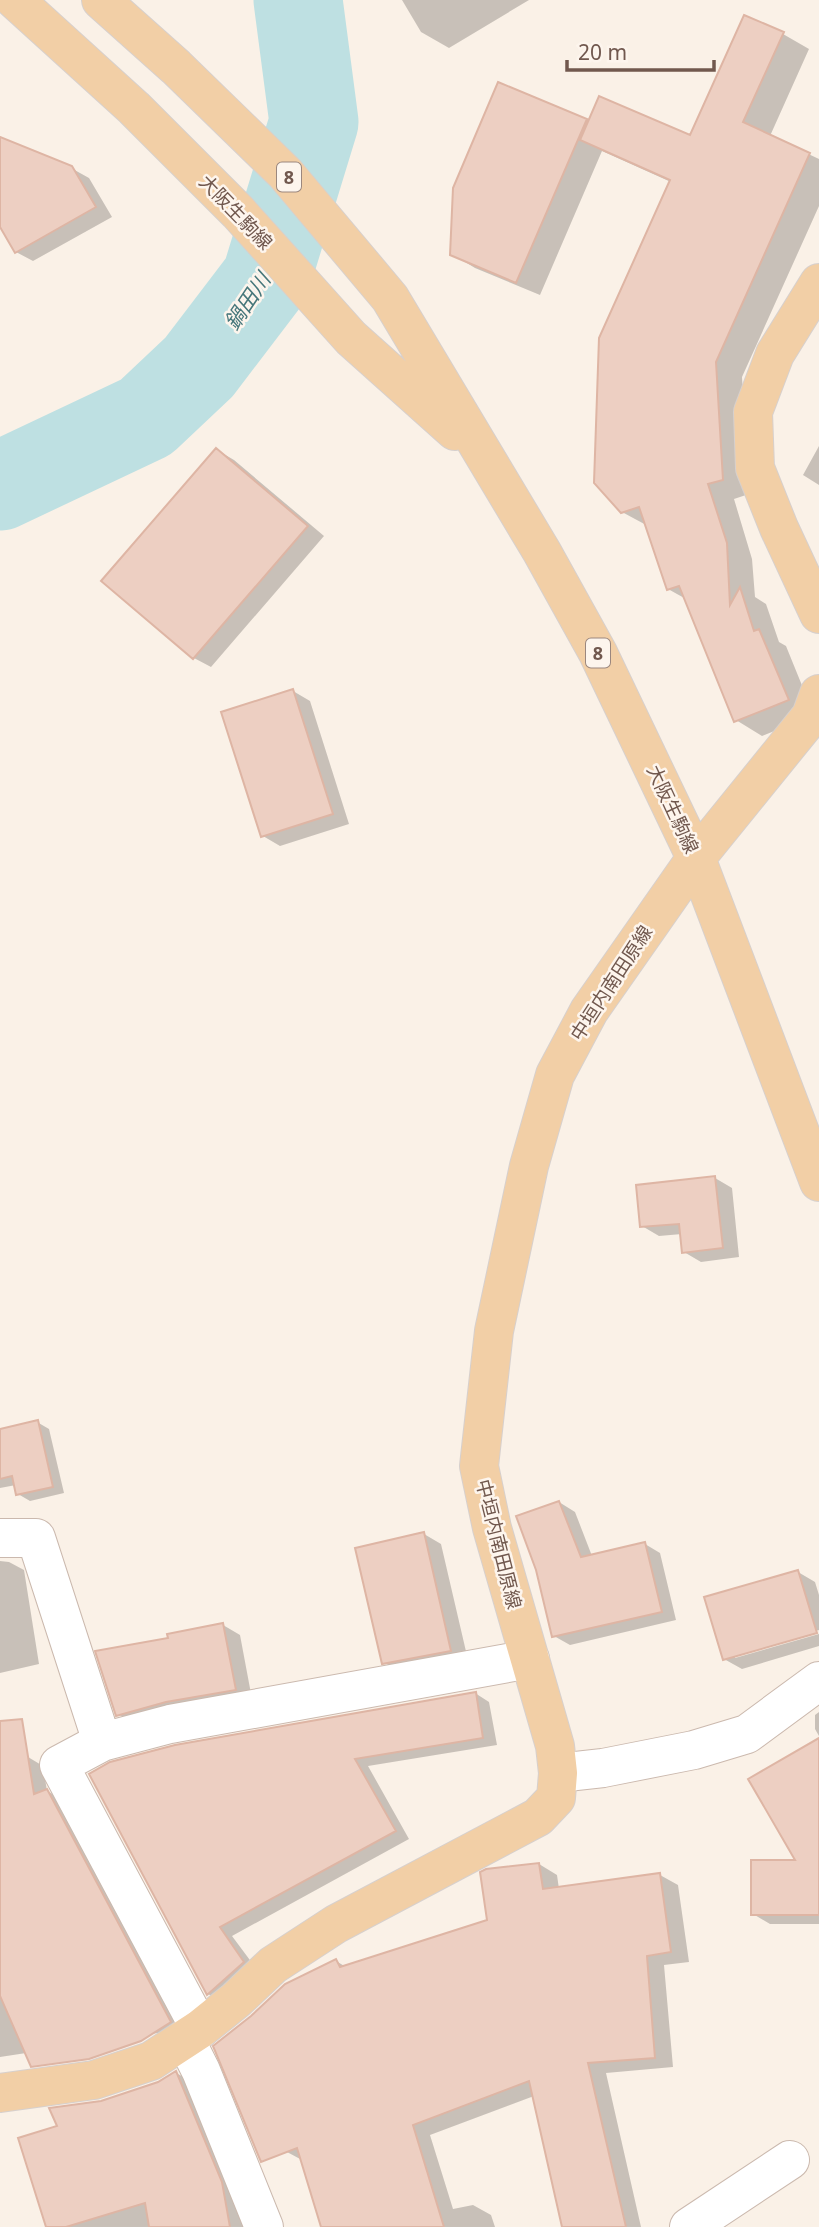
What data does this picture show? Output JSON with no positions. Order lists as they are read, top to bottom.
{
  "streets": {
    "main road": ["8", "大阪生駒線", "中垣内南田原線"]
  },
  "crossings": [
    ["大阪生駒線", "中垣内南田原線"]
  ],
  "water": ["鍋田川"],
  "scale_bar": "20 m"
}
